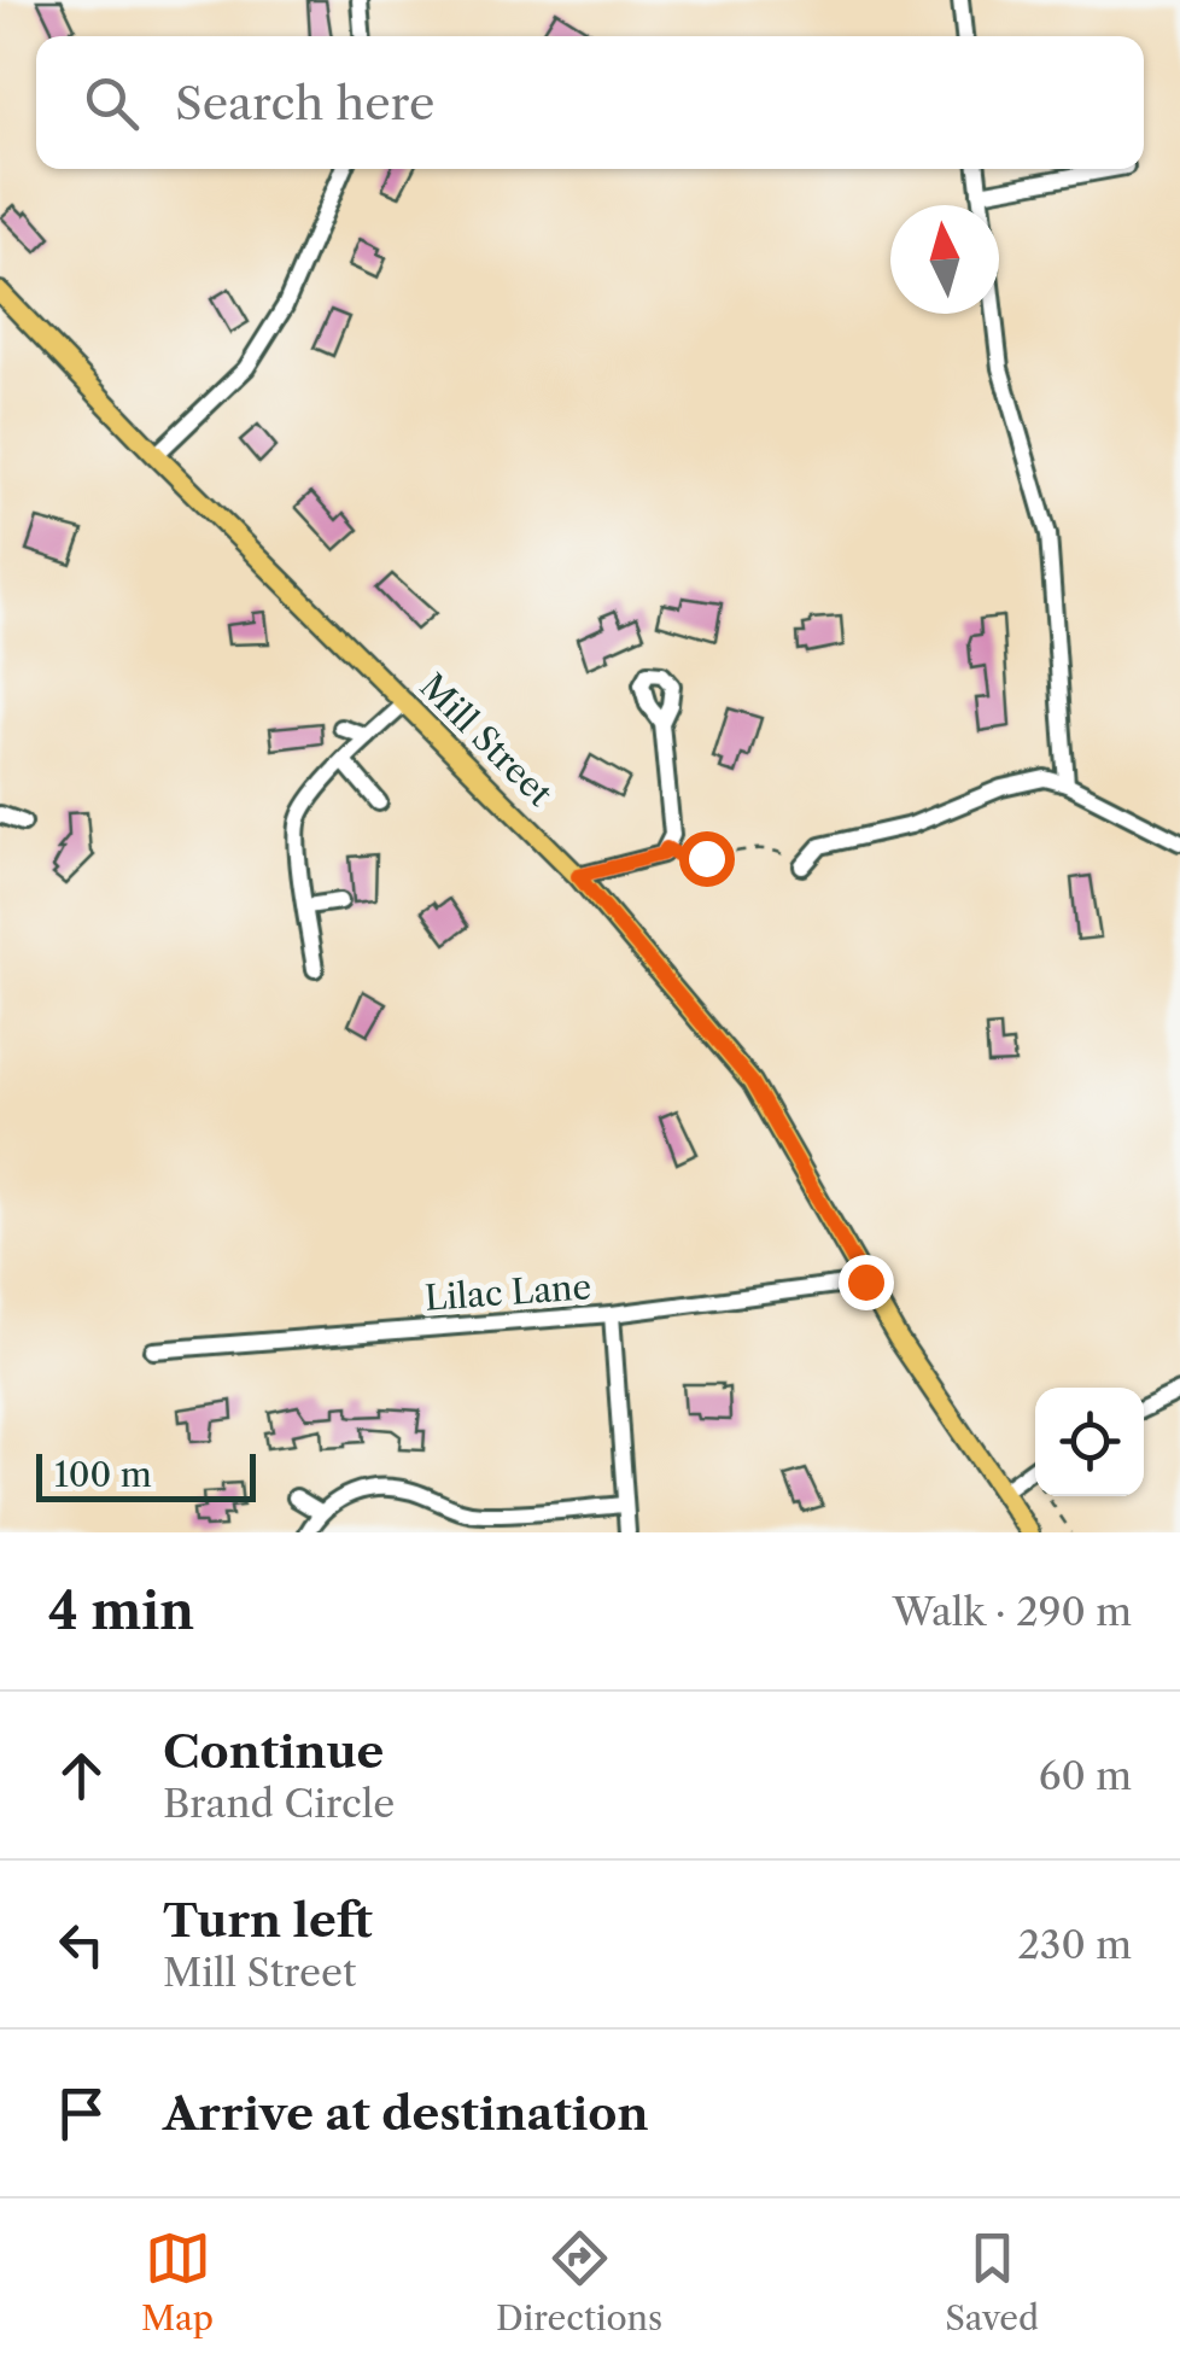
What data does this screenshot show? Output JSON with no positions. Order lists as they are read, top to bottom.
{
  "streets": {
    "main road": ["Mill Street"],
    "street": ["Lilac Lane"]
  },
  "crossings": [
    ["Mill Street", "Lilac Lane"]
  ],
  "scale_bar": "100 m",
  "north": "top",
  "page": {
    "search": "Search here",
    "scale": "100 m",
    "heading": ["4 min", "Walk · 290 m"],
    "list": [
      ["Continue", "Brand Circle", "60 m"],
      ["Turn left", "Mill Street", "230 m"],
      "Arrive at destination"
    ],
    "nav": ["Map", "Directions", "Saved"]
  }
}
